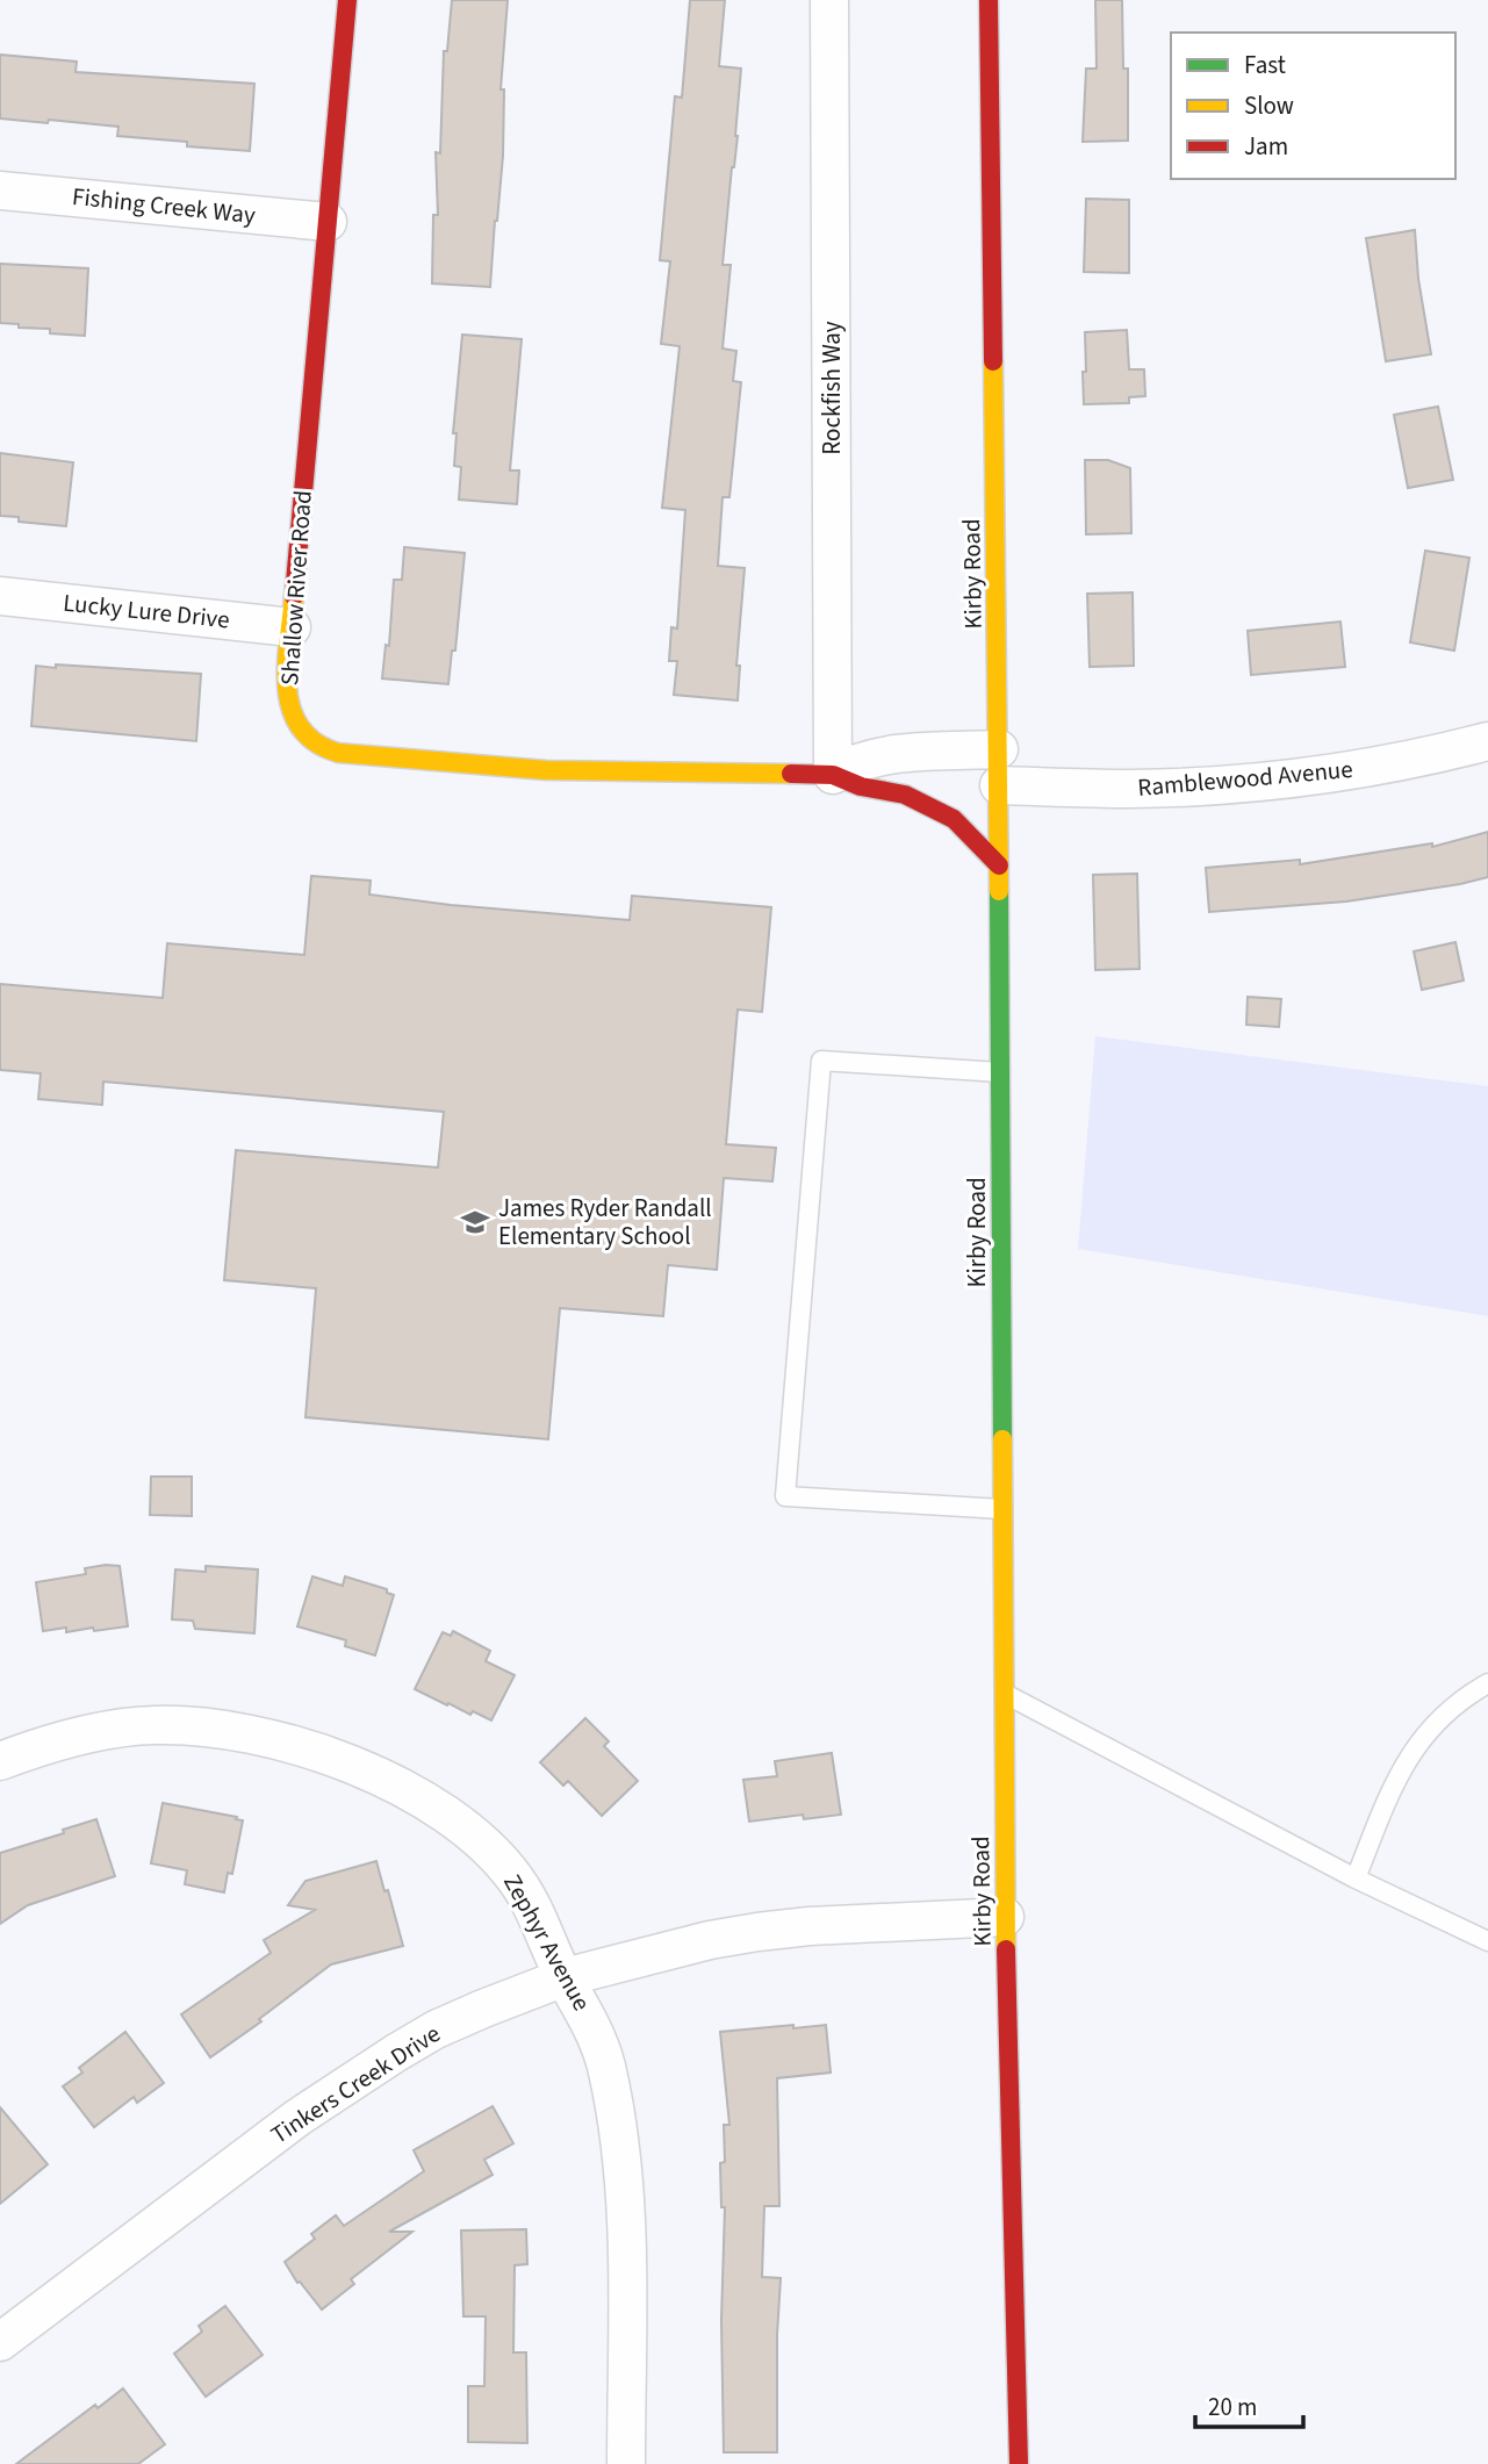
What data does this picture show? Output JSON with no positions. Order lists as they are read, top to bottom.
{
  "streets": {
    "main road": ["Kirby Road", "Shallow River Road"],
    "street": [
      "Fishing Creek Way",
      "Rockfish Way",
      "Lucky Lure Drive",
      "Ramblewood Avenue",
      "Zephyr Avenue",
      "Tinkers Creek Drive"
    ]
  },
  "crossings": [
    ["Fishing Creek Way", "Shallow River Road"],
    ["Rockfish Way", "Shallow River Road"],
    ["Kirby Road", "Shallow River Road"],
    ["Kirby Road", "Ramblewood Avenue"],
    ["Kirby Road", "Tinkers Creek Drive"],
    ["Shallow River Road", "Lucky Lure Drive"],
    ["Zephyr Avenue", "Tinkers Creek Drive"]
  ],
  "places": {
    "school or university": ["James Ryder Randall Elementary School"]
  },
  "legend": ["Fast", "Slow", "Jam"],
  "scale_bar": "20 m"
}
